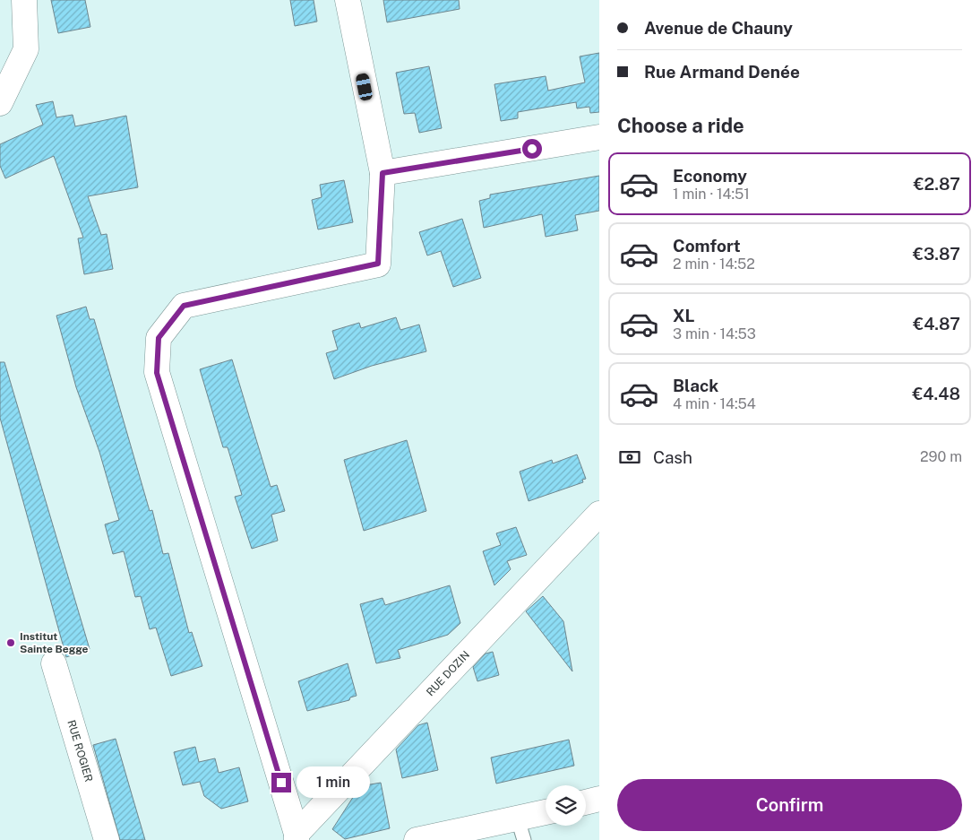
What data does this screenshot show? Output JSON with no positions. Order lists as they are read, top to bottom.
{
  "streets": {
    "street": ["RUE DOZIN", "RUE ROGIER"]
  },
  "places": ["Institut Sainte Begge"],
  "page": {
    "banner": ["Avenue de Chauny", "Rue Armand Denée"],
    "heading": "Choose a ride",
    "list": [
      {
        "name": "Economy",
        "note": "1 min · 14:51",
        "value": "€2.87"
      },
      {
        "name": "Comfort",
        "note": "2 min · 14:52",
        "value": "€3.87"
      },
      {
        "name": "XL",
        "note": "3 min · 14:53",
        "value": "€4.87"
      },
      {
        "name": "Black",
        "note": "4 min · 14:54",
        "value": "€4.48"
      }
    ],
    "pay": ["Cash", "290 m"],
    "bubble": "1 min",
    "buttons": "Confirm"
  }
}
